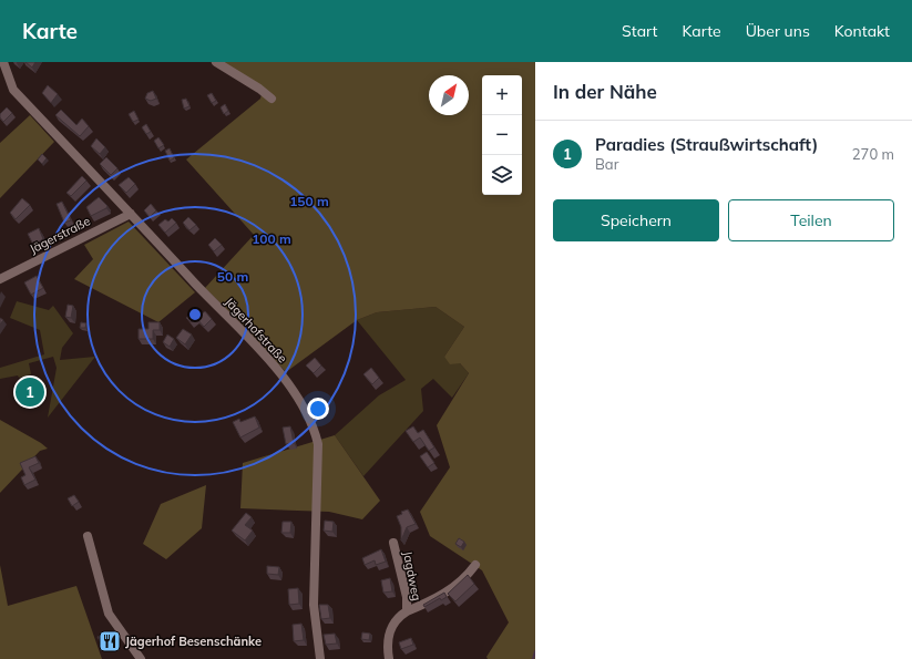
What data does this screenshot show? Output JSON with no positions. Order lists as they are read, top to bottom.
{
  "streets": {
    "street": ["Jägerstraße", "Jägerhofstraße", "Jagdweg"]
  },
  "crossings": [
    ["Jägerstraße", "Jägerhofstraße"]
  ],
  "places": {
    "restaurant": ["Jägerhof Besenschänke"]
  },
  "north": "top right",
  "page": {
    "header": "Karte",
    "nav": [
      "Start",
      "Karte",
      "Über uns",
      "Kontakt"
    ],
    "heading": "In der Nähe",
    "map_buttons": ["+", "−"],
    "list": [
      {
        "mark": "1",
        "name": "Paradies (Straußwirtschaft)",
        "note": "Bar",
        "value": "270 m"
      }
    ],
    "buttons": ["Speichern", "Teilen"],
    "pins": "1"
  },
  "rings": ["150 m", "100 m", "50 m"]
}
